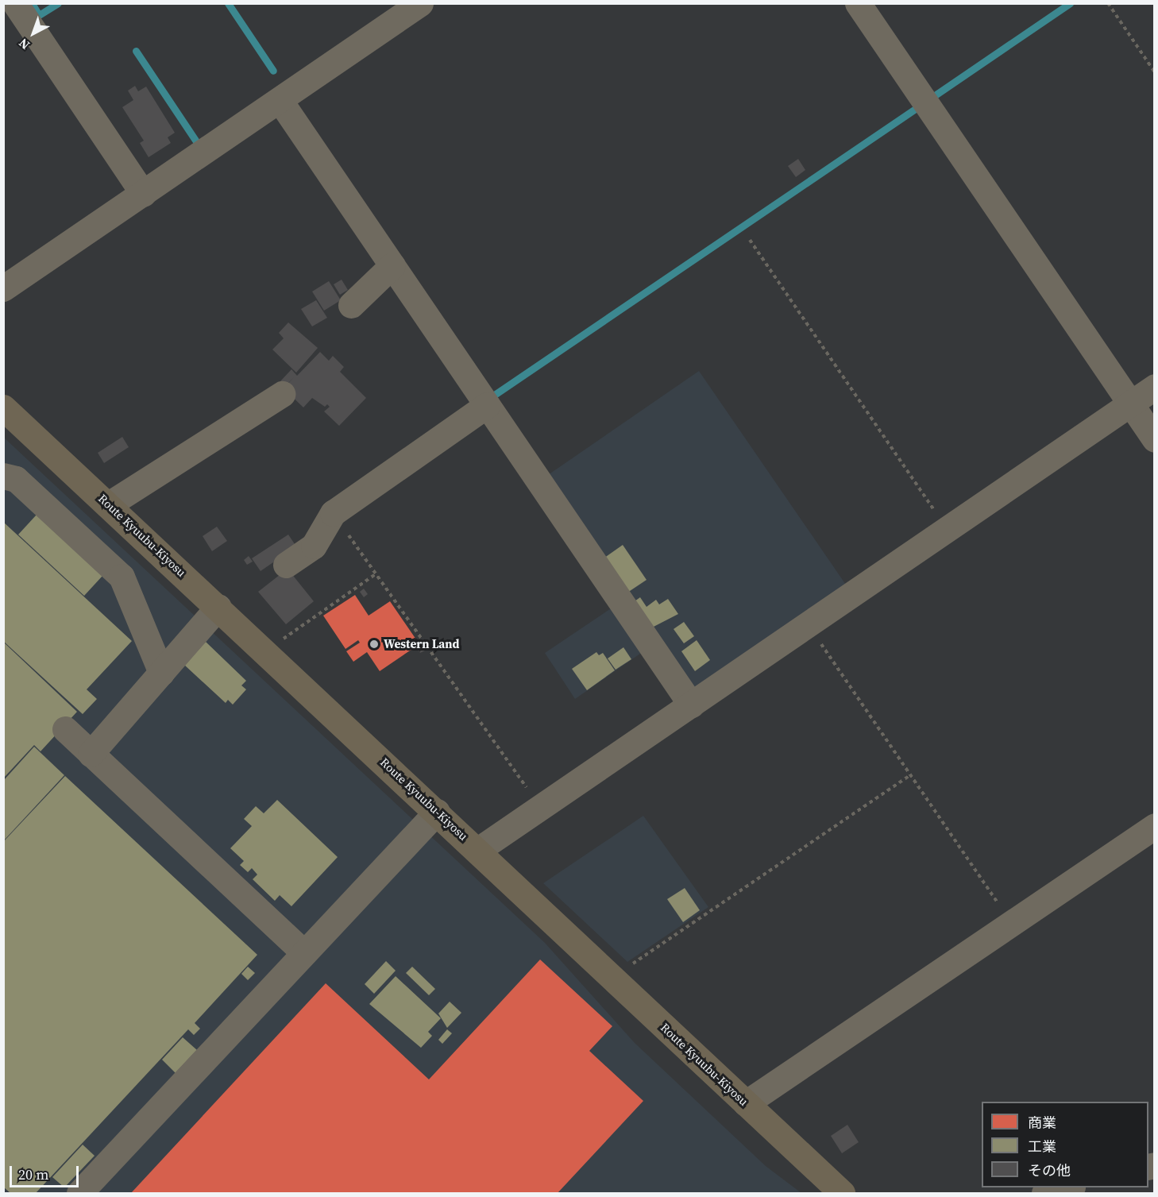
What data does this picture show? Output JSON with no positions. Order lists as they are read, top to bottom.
{
  "streets": {
    "main road": ["Route Kyuubu-Kiyosu"]
  },
  "places": ["Western Land"],
  "legend": ["商業", "工業", "その他"],
  "scale_bar": "20 m",
  "north": "bottom left"
}
